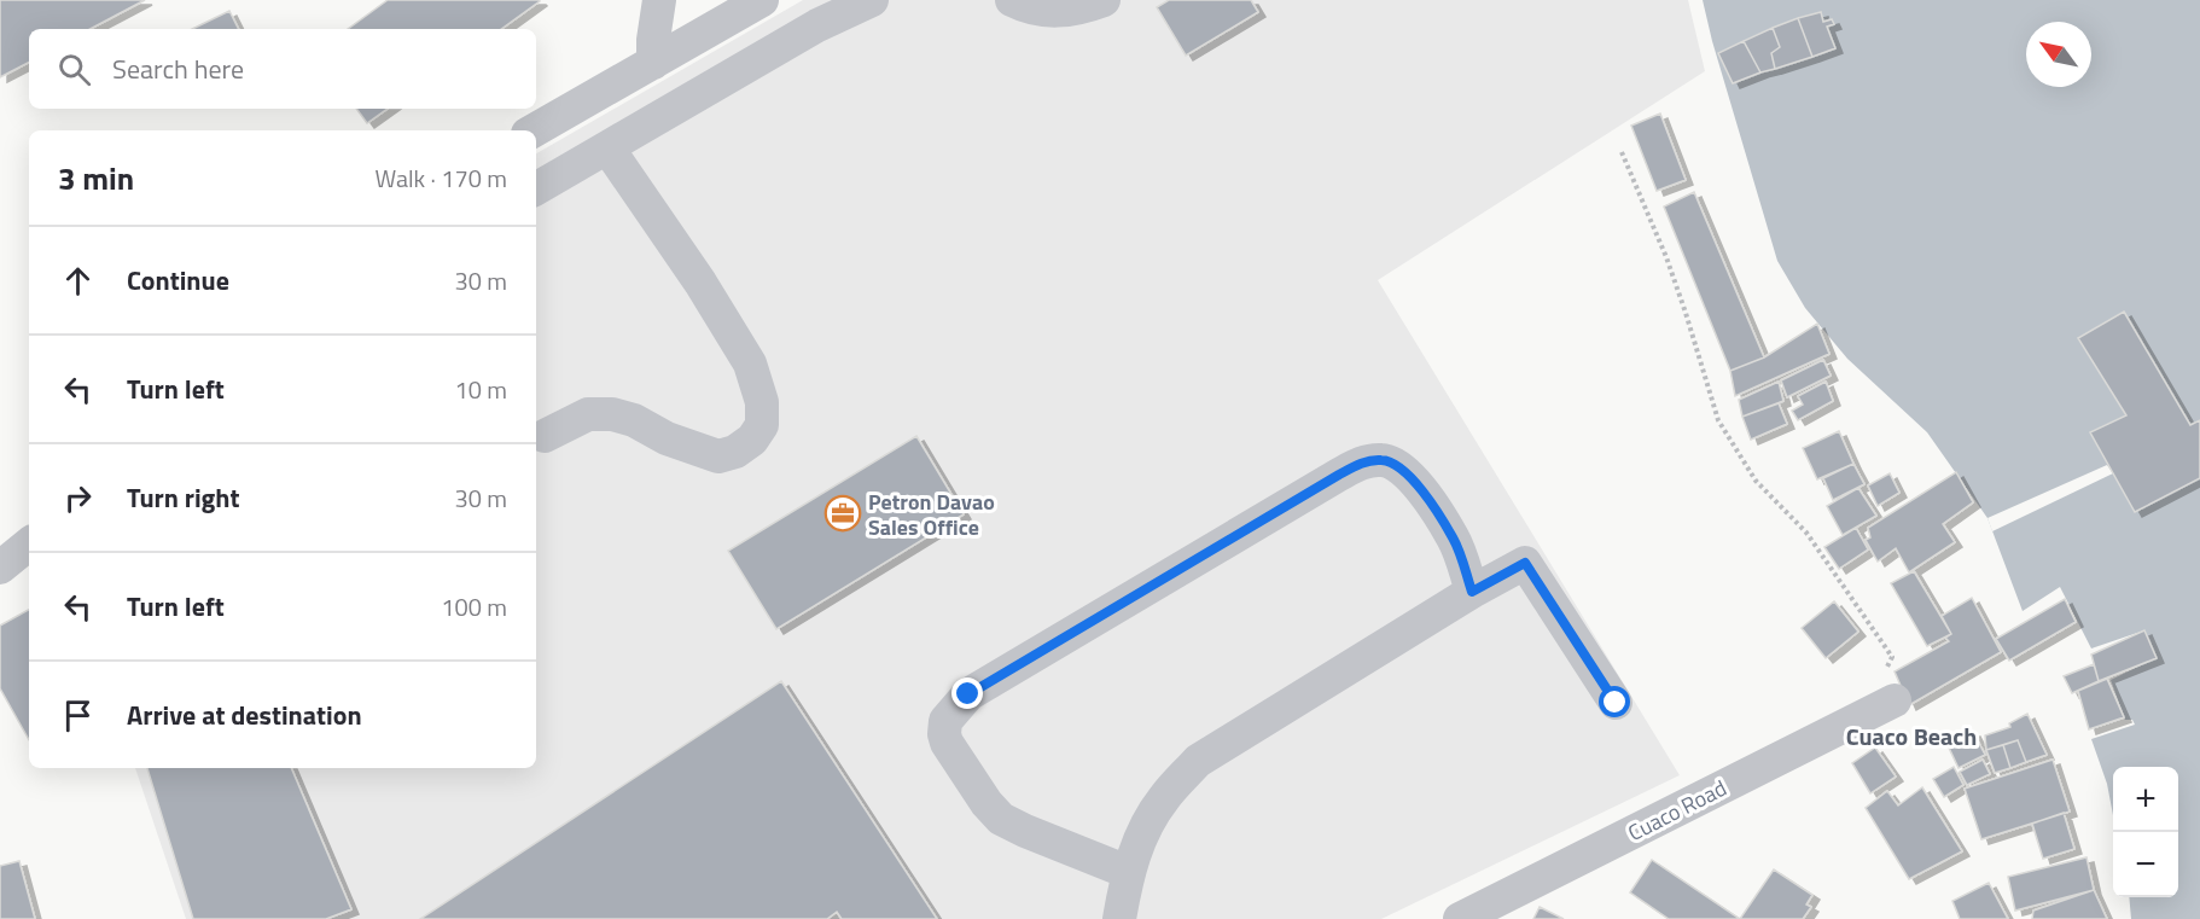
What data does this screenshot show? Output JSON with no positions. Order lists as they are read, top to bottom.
{
  "streets": {
    "street": ["Cuaco Road"]
  },
  "districts": ["Cuaco Beach"],
  "places": {
    "office": ["Petron Davao Sales Office"]
  },
  "north": "top left",
  "page": {
    "search": "Search here",
    "heading": ["3 min", "Walk · 170 m"],
    "list": [
      ["Continue", "30 m"],
      ["Turn left", "10 m"],
      ["Turn right", "30 m"],
      ["Turn left", "100 m"],
      "Arrive at destination"
    ],
    "map_buttons": ["+", "−"]
  }
}
